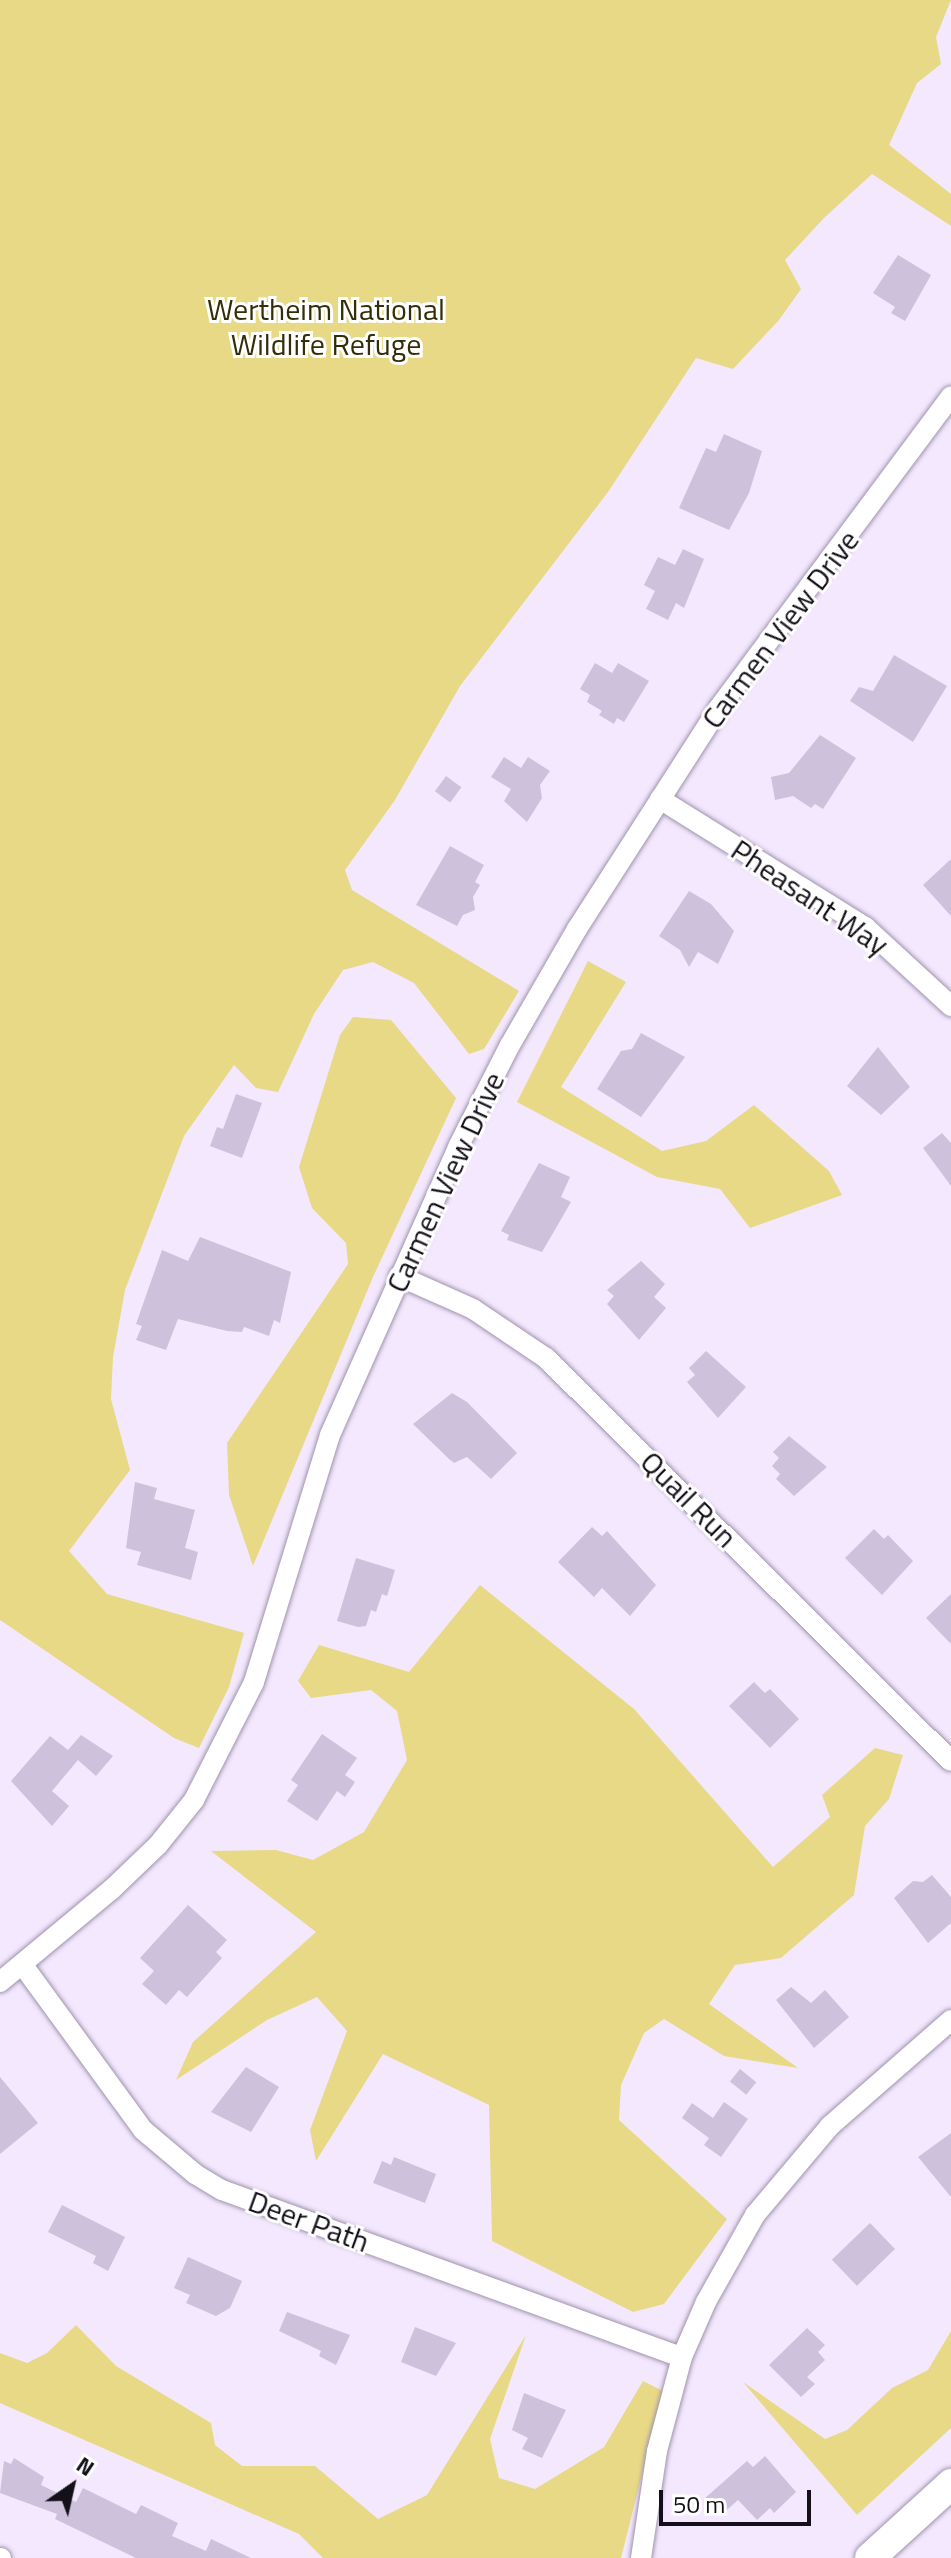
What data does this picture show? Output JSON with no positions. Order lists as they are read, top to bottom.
{
  "streets": {
    "street": [
      "Carmen View Drive",
      "Pheasant Way",
      "Quail Run",
      "Deer Path"
    ]
  },
  "crossings": [
    ["Carmen View Drive", "Pheasant Way"],
    ["Carmen View Drive", "Quail Run"],
    ["Carmen View Drive", "Deer Path"]
  ],
  "parks": ["Wertheim National Wildlife Refuge"],
  "scale_bar": "50 m",
  "north": "top right"
}
